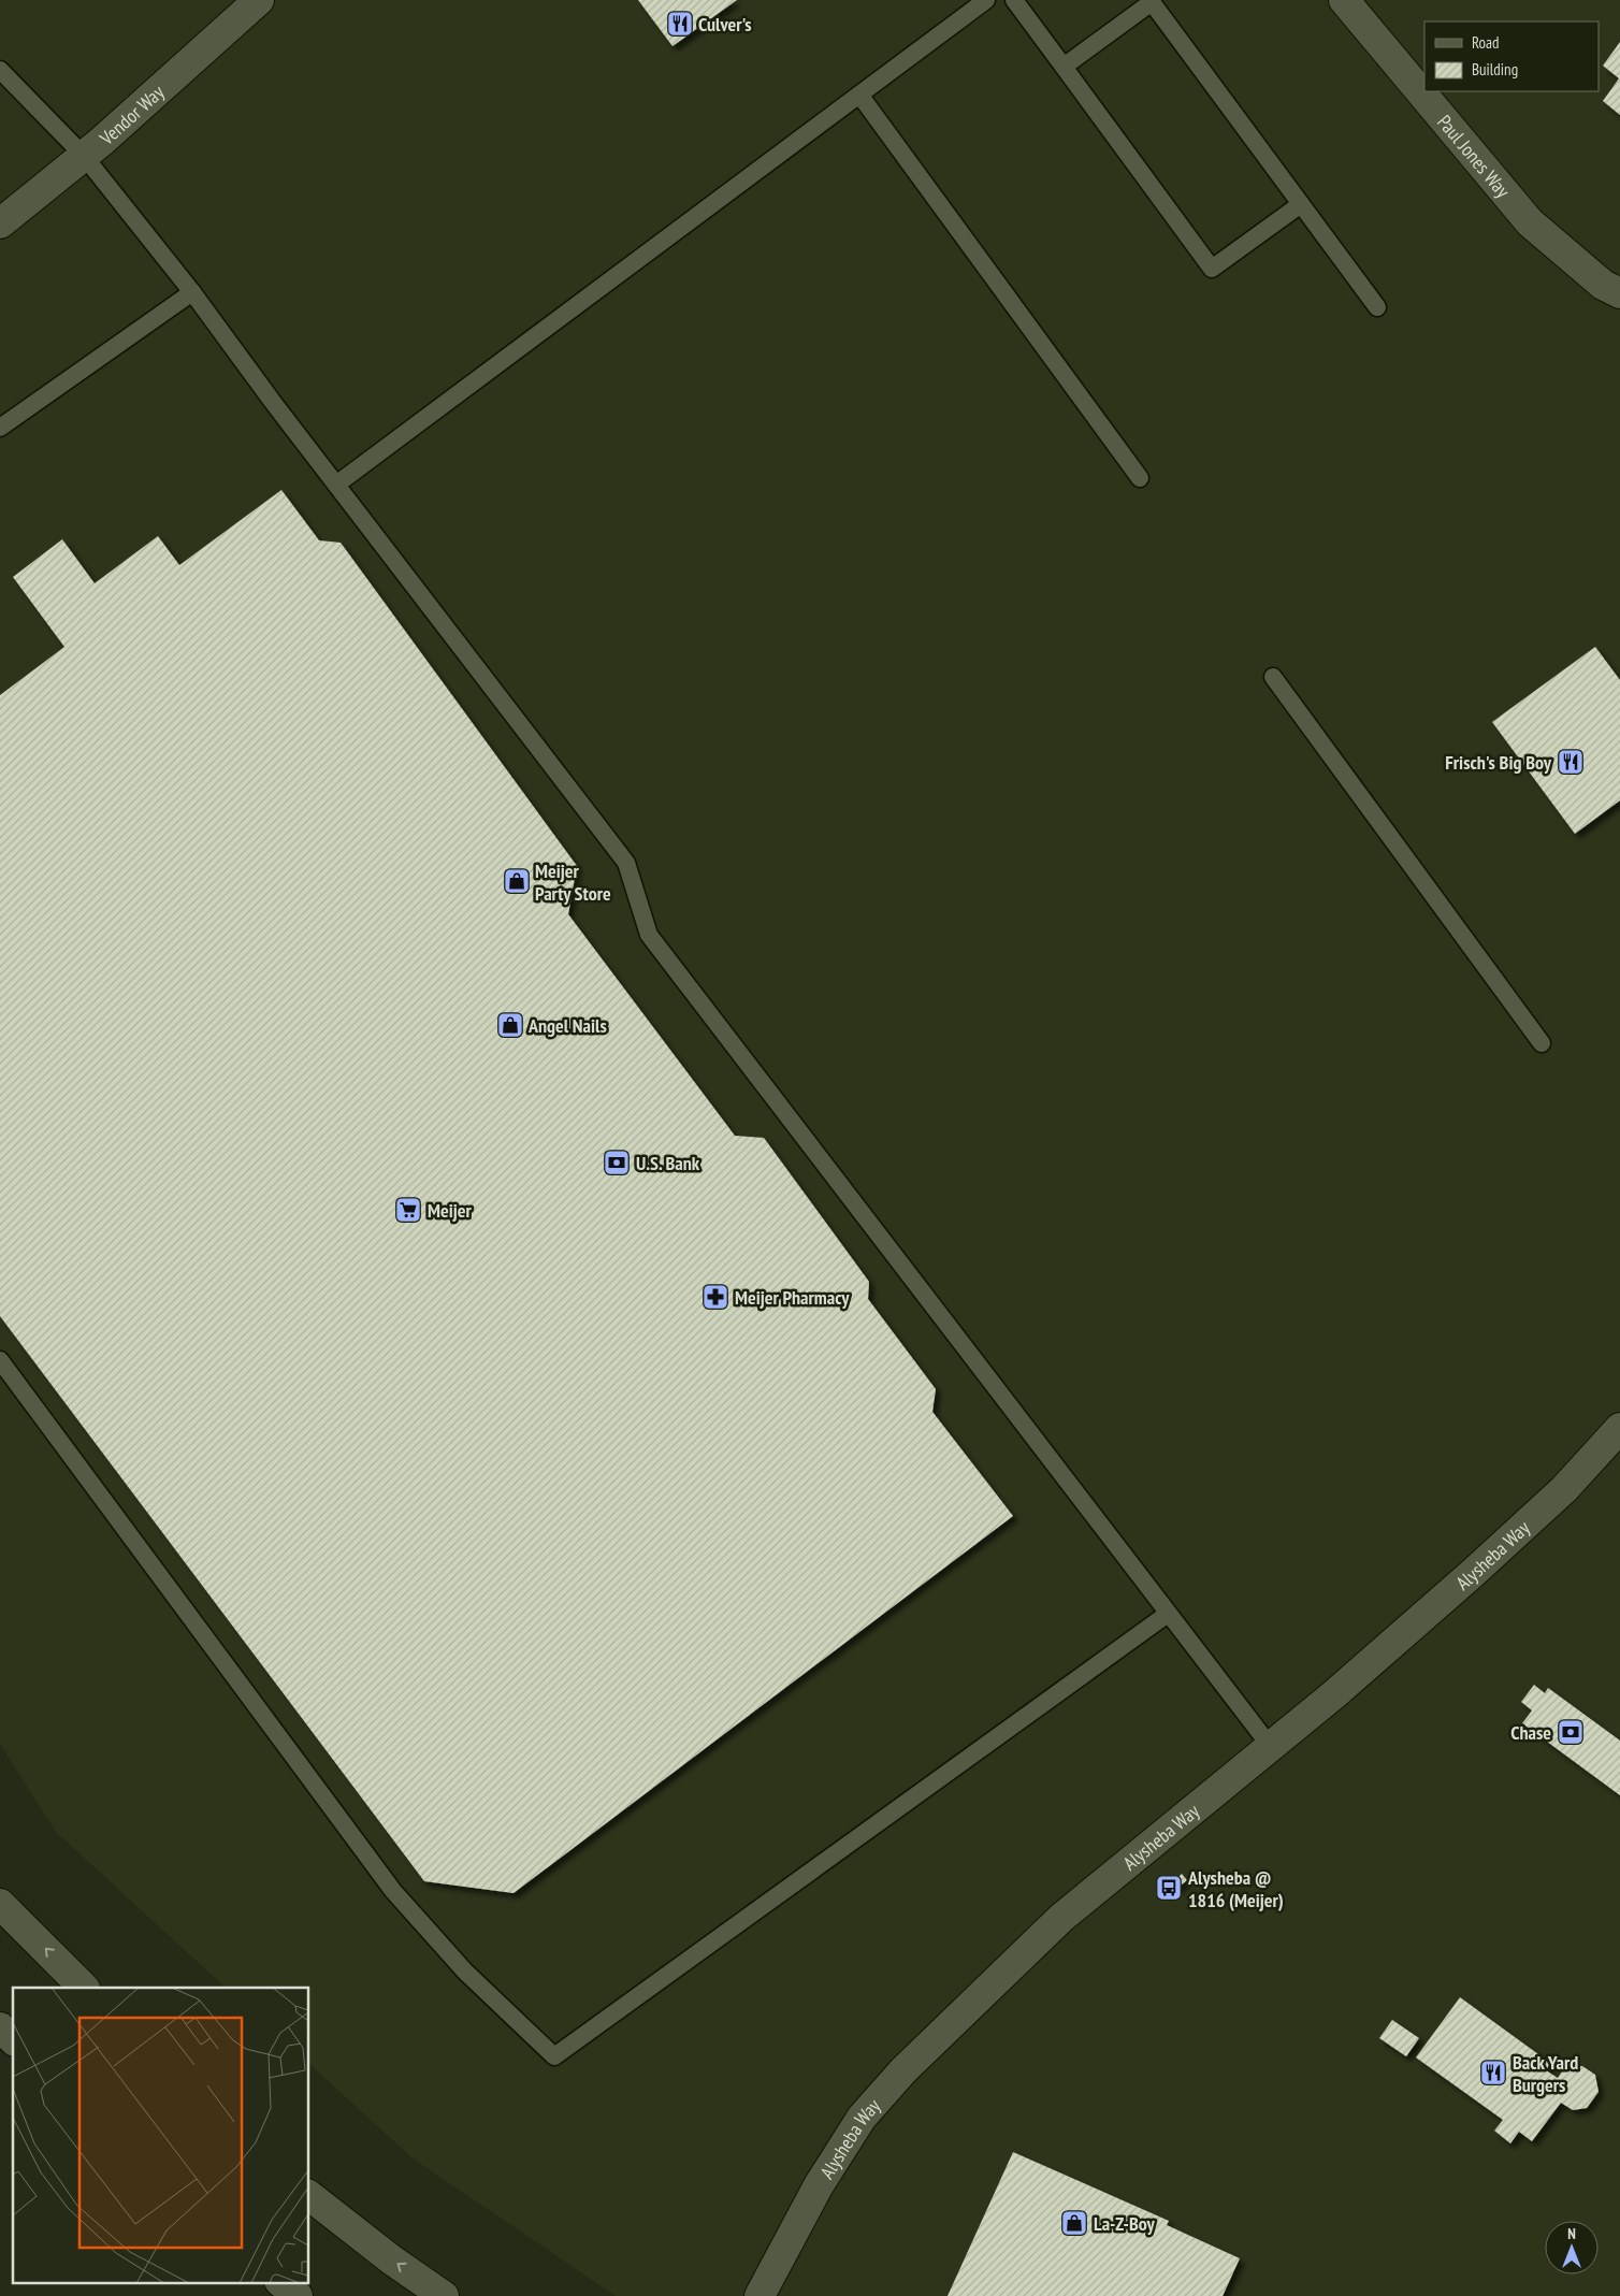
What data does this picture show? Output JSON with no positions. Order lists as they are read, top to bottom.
{
  "streets": {
    "street": ["Vendor Way", "Paul Jones Way", "Alysheba Way"]
  },
  "places": {
    "restaurant": ["Culver's", "Frisch's Big Boy", "Back Yard Burgers"],
    "shop": ["Meijer Party Store", "Angel Nails", "La-Z-Boy"],
    "bank": ["U.S. Bank", "Chase"],
    "supermarket": ["Meijer"],
    "pharmacy": ["Meijer Pharmacy"],
    "bus stop": ["Alysheba @ 1816 (Meijer)"]
  },
  "legend": ["Road", "Building"],
  "north": "top"
}
